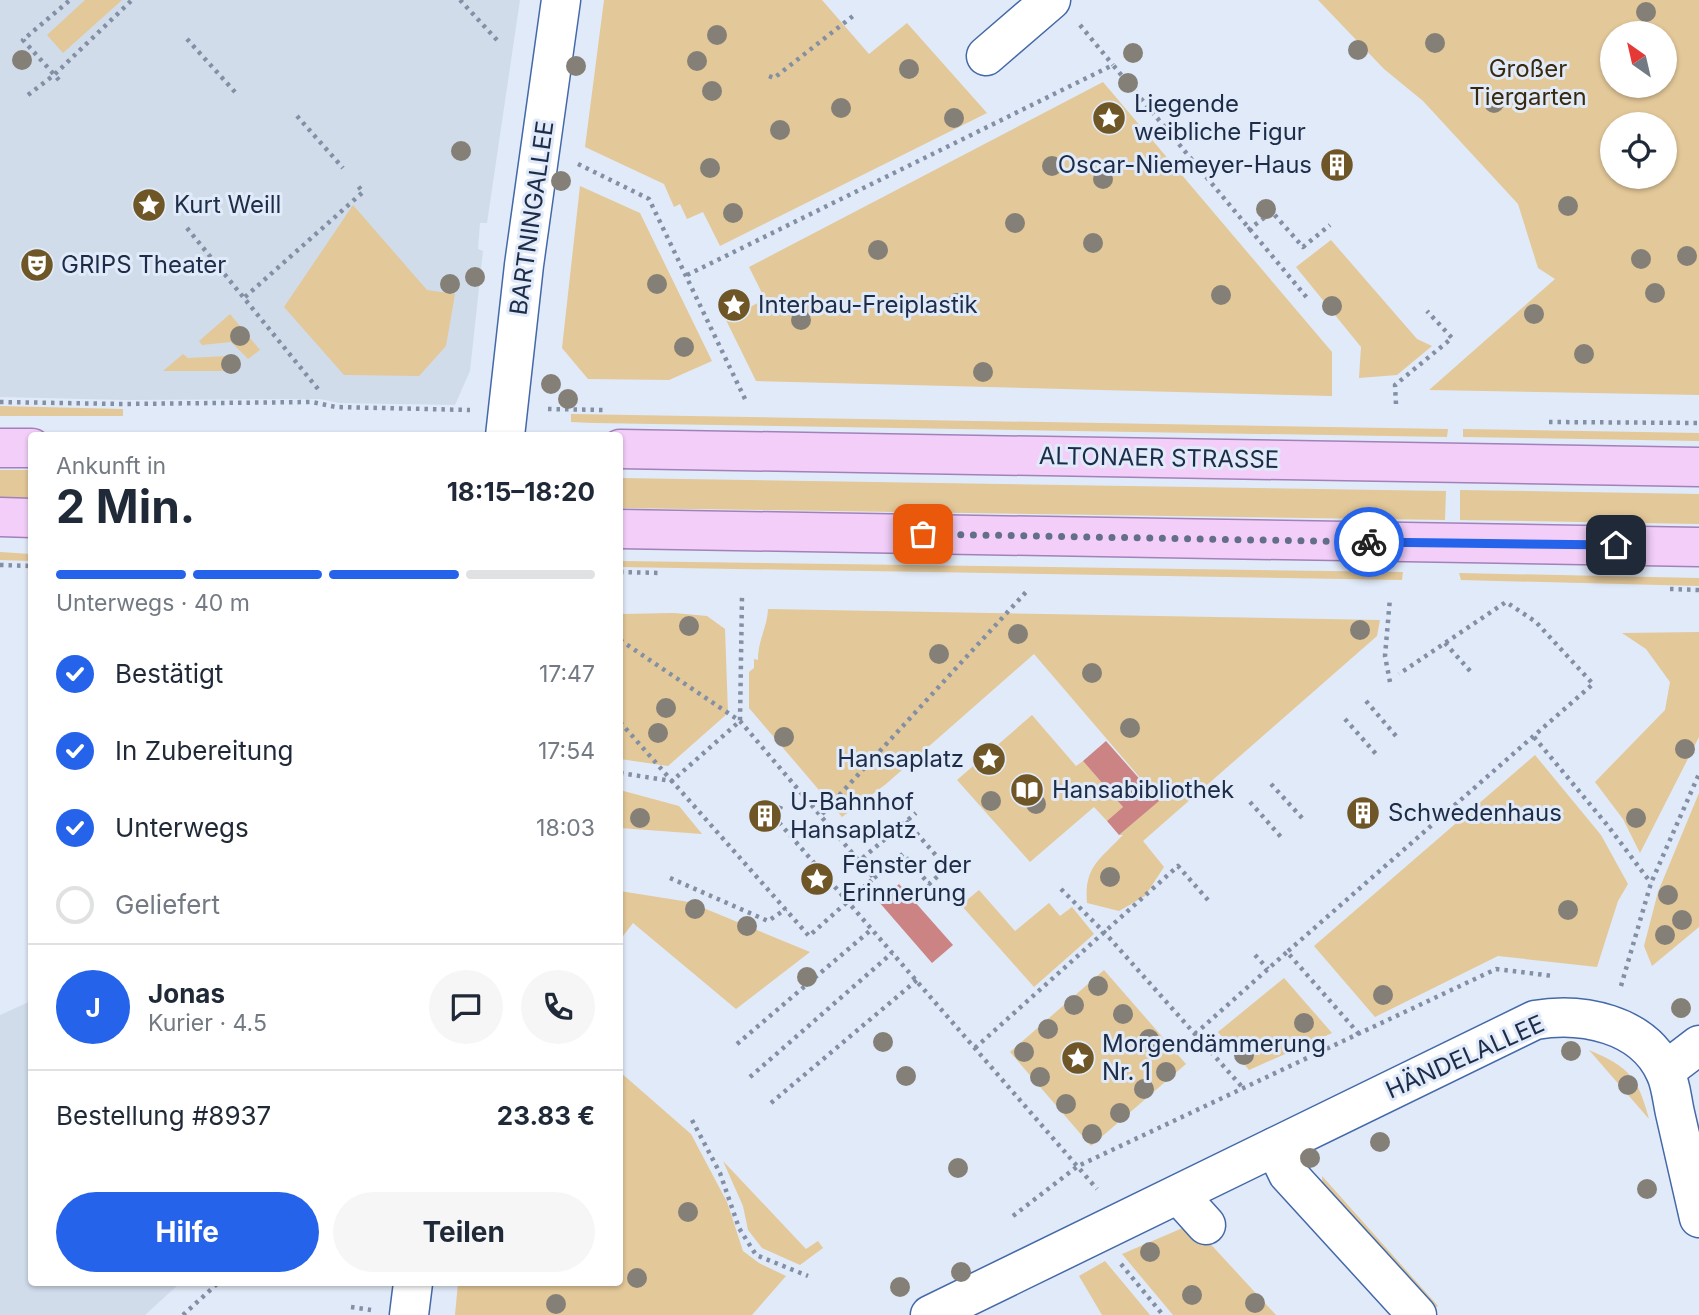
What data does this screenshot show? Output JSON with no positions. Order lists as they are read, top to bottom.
{
  "streets": {
    "main road": ["ALTONAER STRASSE"],
    "street": ["BARTNINGALLEE", "HÄNDELALLEE"]
  },
  "parks": ["Großer Tiergarten"],
  "places": {
    "place": [
      "Liegende weibliche Figur",
      "Kurt Weill",
      "Interbau-Freiplastik",
      "Hansaplatz",
      "Fenster der Erinnerung",
      "Morgendämmerung Nr. 1"
    ],
    "building": ["Oscar-Niemeyer-Haus", "Schwedenhaus", "U-Bahnhof Hansaplatz"],
    "theatre": ["GRIPS Theater"],
    "library": ["Hansabibliothek"]
  },
  "north": "top left",
  "page": {
    "heading": ["2 Min.", "Ankunft in", "18:15–18:20"],
    "panel": [
      "Jonas",
      "Kurier · 4.5",
      "Bestellung #8937",
      "23.83 €"
    ],
    "bar": "Unterwegs · 40 m",
    "list": [
      ["Bestätigt", "17:47"],
      ["In Zubereitung", "17:54"],
      ["Unterwegs", "18:03"],
      "Geliefert"
    ],
    "round": "J",
    "buttons": ["Hilfe", "Teilen"]
  }
}
